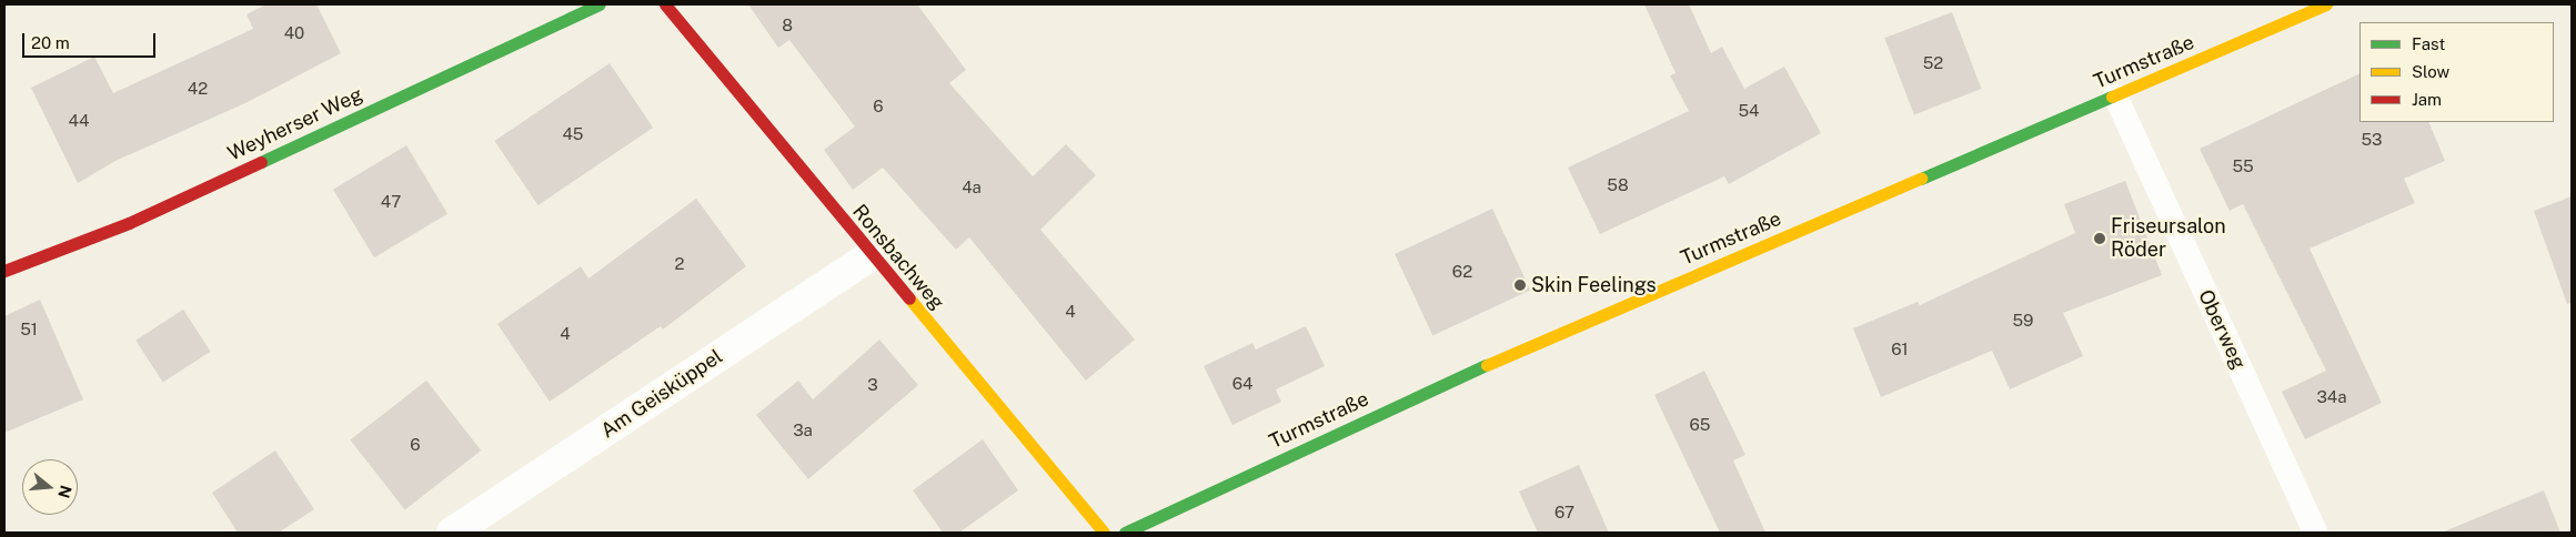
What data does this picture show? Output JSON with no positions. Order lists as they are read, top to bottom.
{
  "streets": {
    "street": [
      "Turmstraße",
      "Weyherser Weg",
      "Ronsbachweg",
      "Am Geisküppel"
    ],
    "lane": ["Oberweg"]
  },
  "crossings": [
    ["Turmstraße", "Oberweg"],
    ["Ronsbachweg", "Am Geisküppel"]
  ],
  "places": ["Friseursalon Röder", "Skin Feelings"],
  "house_numbers": [
    "8",
    "40",
    "52",
    "42",
    "6",
    "54",
    "44",
    "45",
    "53",
    "55",
    "58",
    "4a",
    "47",
    "2",
    "62",
    "4",
    "59",
    "51",
    "4",
    "61",
    "64",
    "3",
    "34a",
    "65",
    "3a",
    "6",
    "67"
  ],
  "legend": ["Fast", "Slow", "Jam"],
  "scale_bar": "20 m",
  "north": "right"
}
